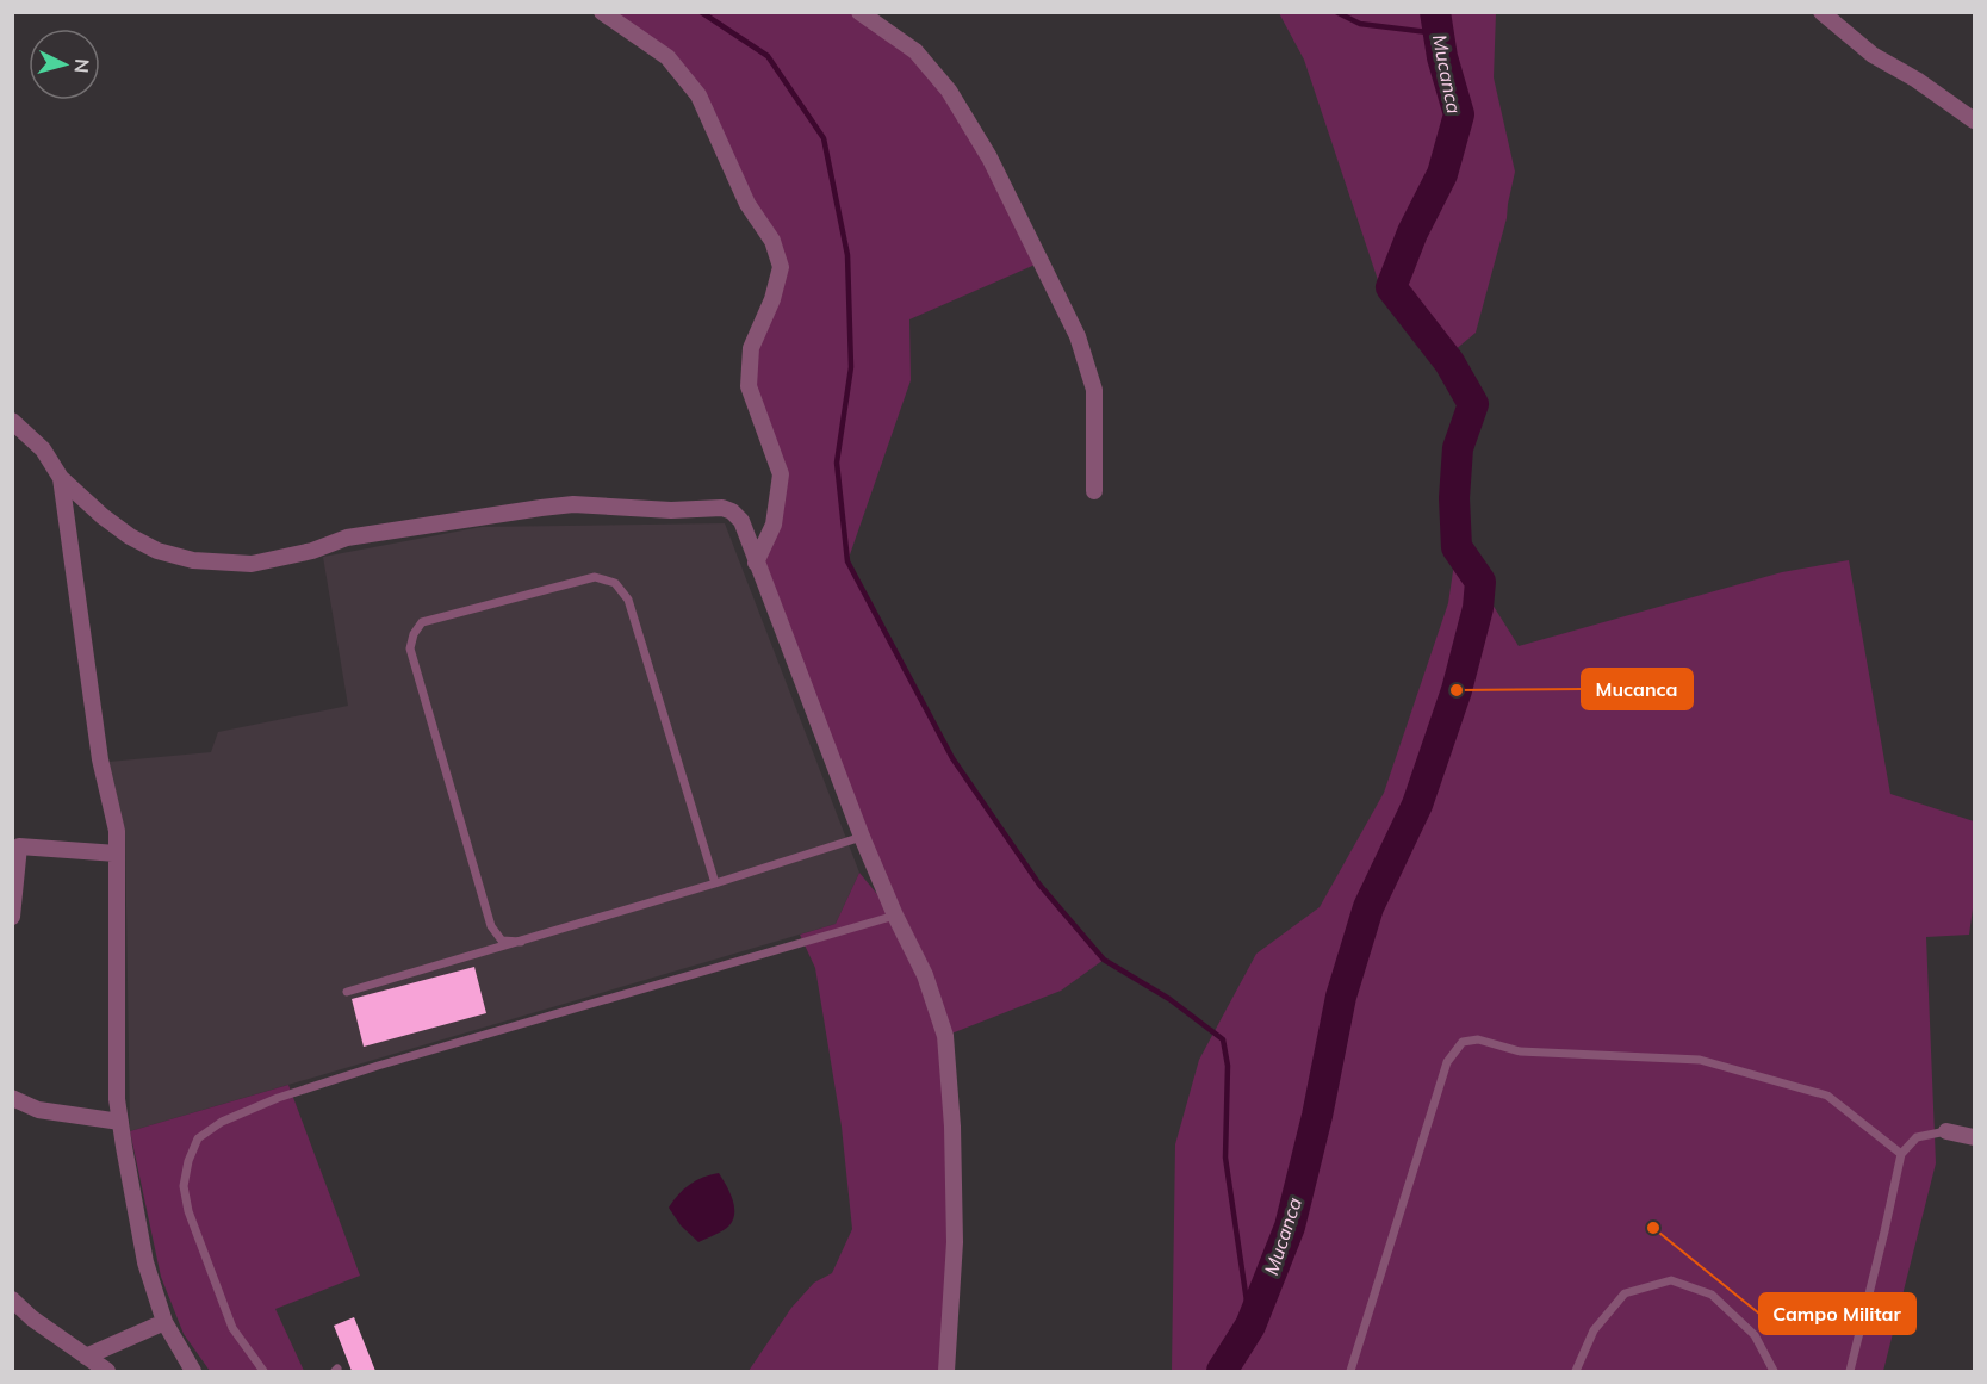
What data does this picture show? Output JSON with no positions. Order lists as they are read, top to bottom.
{
  "water": ["Mucanca"],
  "places": ["Mucanca", "Campo Militar"],
  "north": "right"
}
